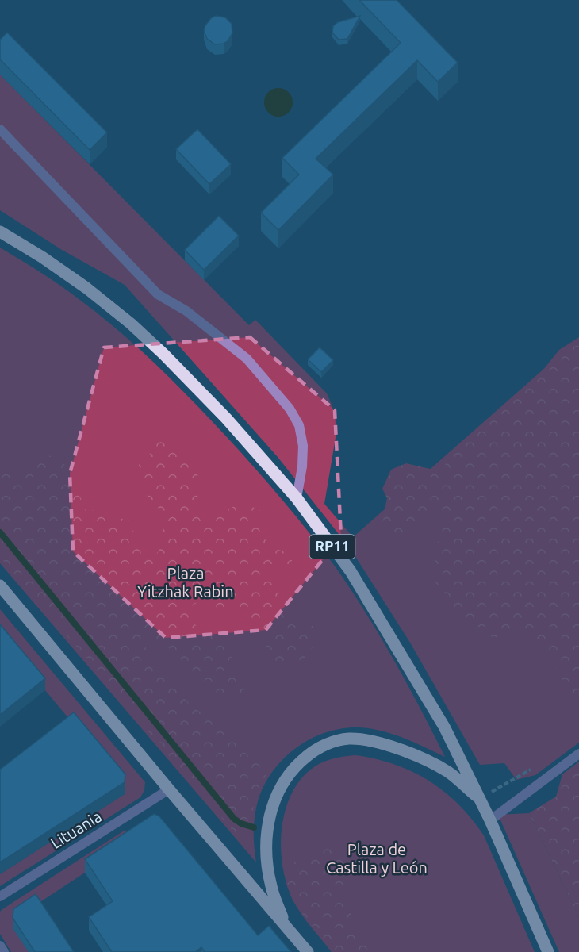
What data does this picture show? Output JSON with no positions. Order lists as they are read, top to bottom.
{
  "streets": {
    "main road": ["RP11"],
    "street": ["Lituania"]
  },
  "parks": ["Plaza Yitzhak Rabin", "Plaza de Castilla y León"]
}
